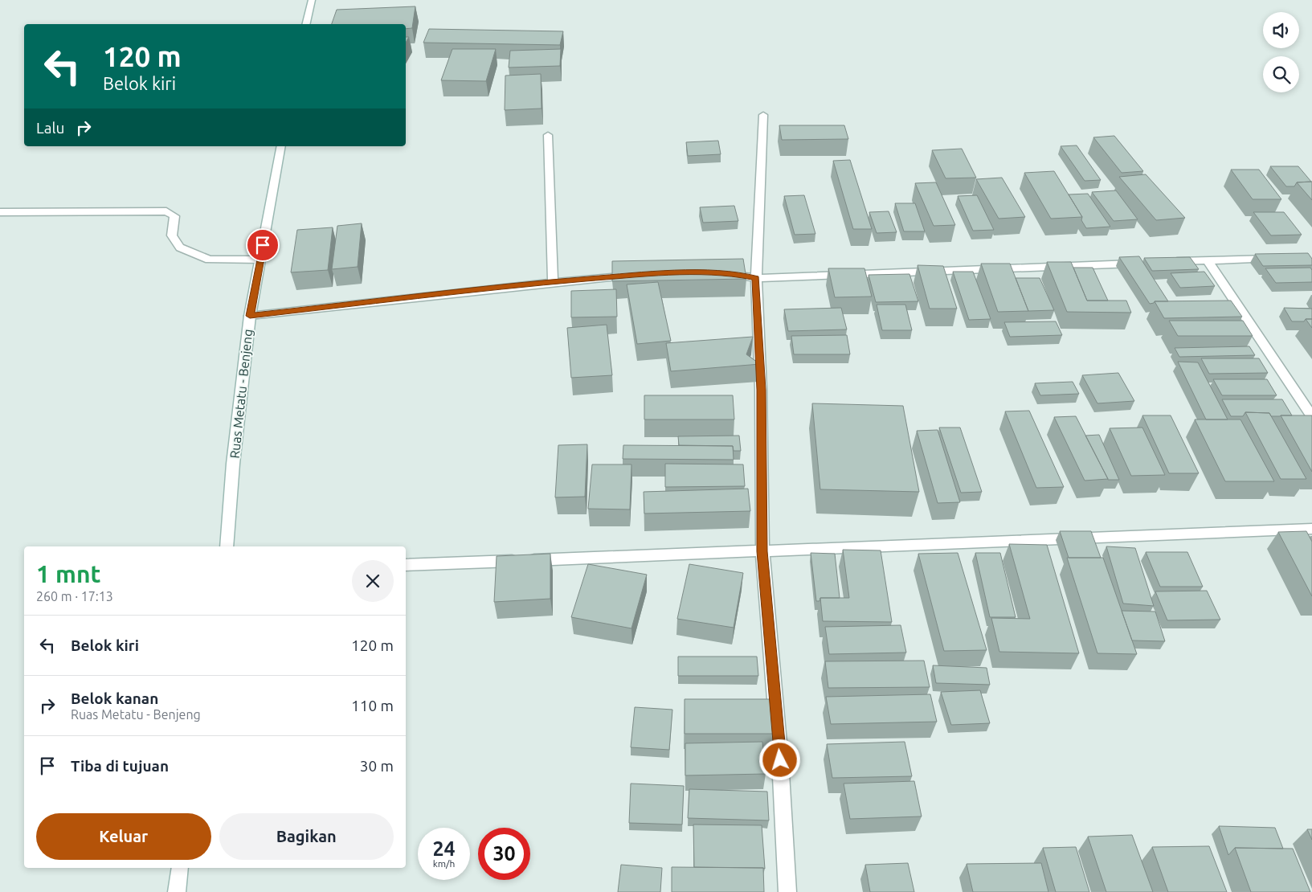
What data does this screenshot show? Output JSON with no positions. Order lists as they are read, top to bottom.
{
  "streets": {
    "street": ["Ruas Metatu - Benjeng"]
  },
  "page": {
    "turn": ["120 m", "Belok kiri"],
    "then": "Lalu",
    "heading": ["1 mnt", "260 m · 17:13"],
    "list": [
      {
        "name": "Belok kiri",
        "value": "120 m"
      },
      {
        "name": "Belok kanan",
        "note": "Ruas Metatu - Benjeng",
        "value": "110 m"
      },
      {
        "name": "Tiba di tujuan",
        "value": "30 m"
      }
    ],
    "buttons": ["Keluar", "Bagikan"],
    "speed": "24 km/h",
    "limit": "30"
  }
}
